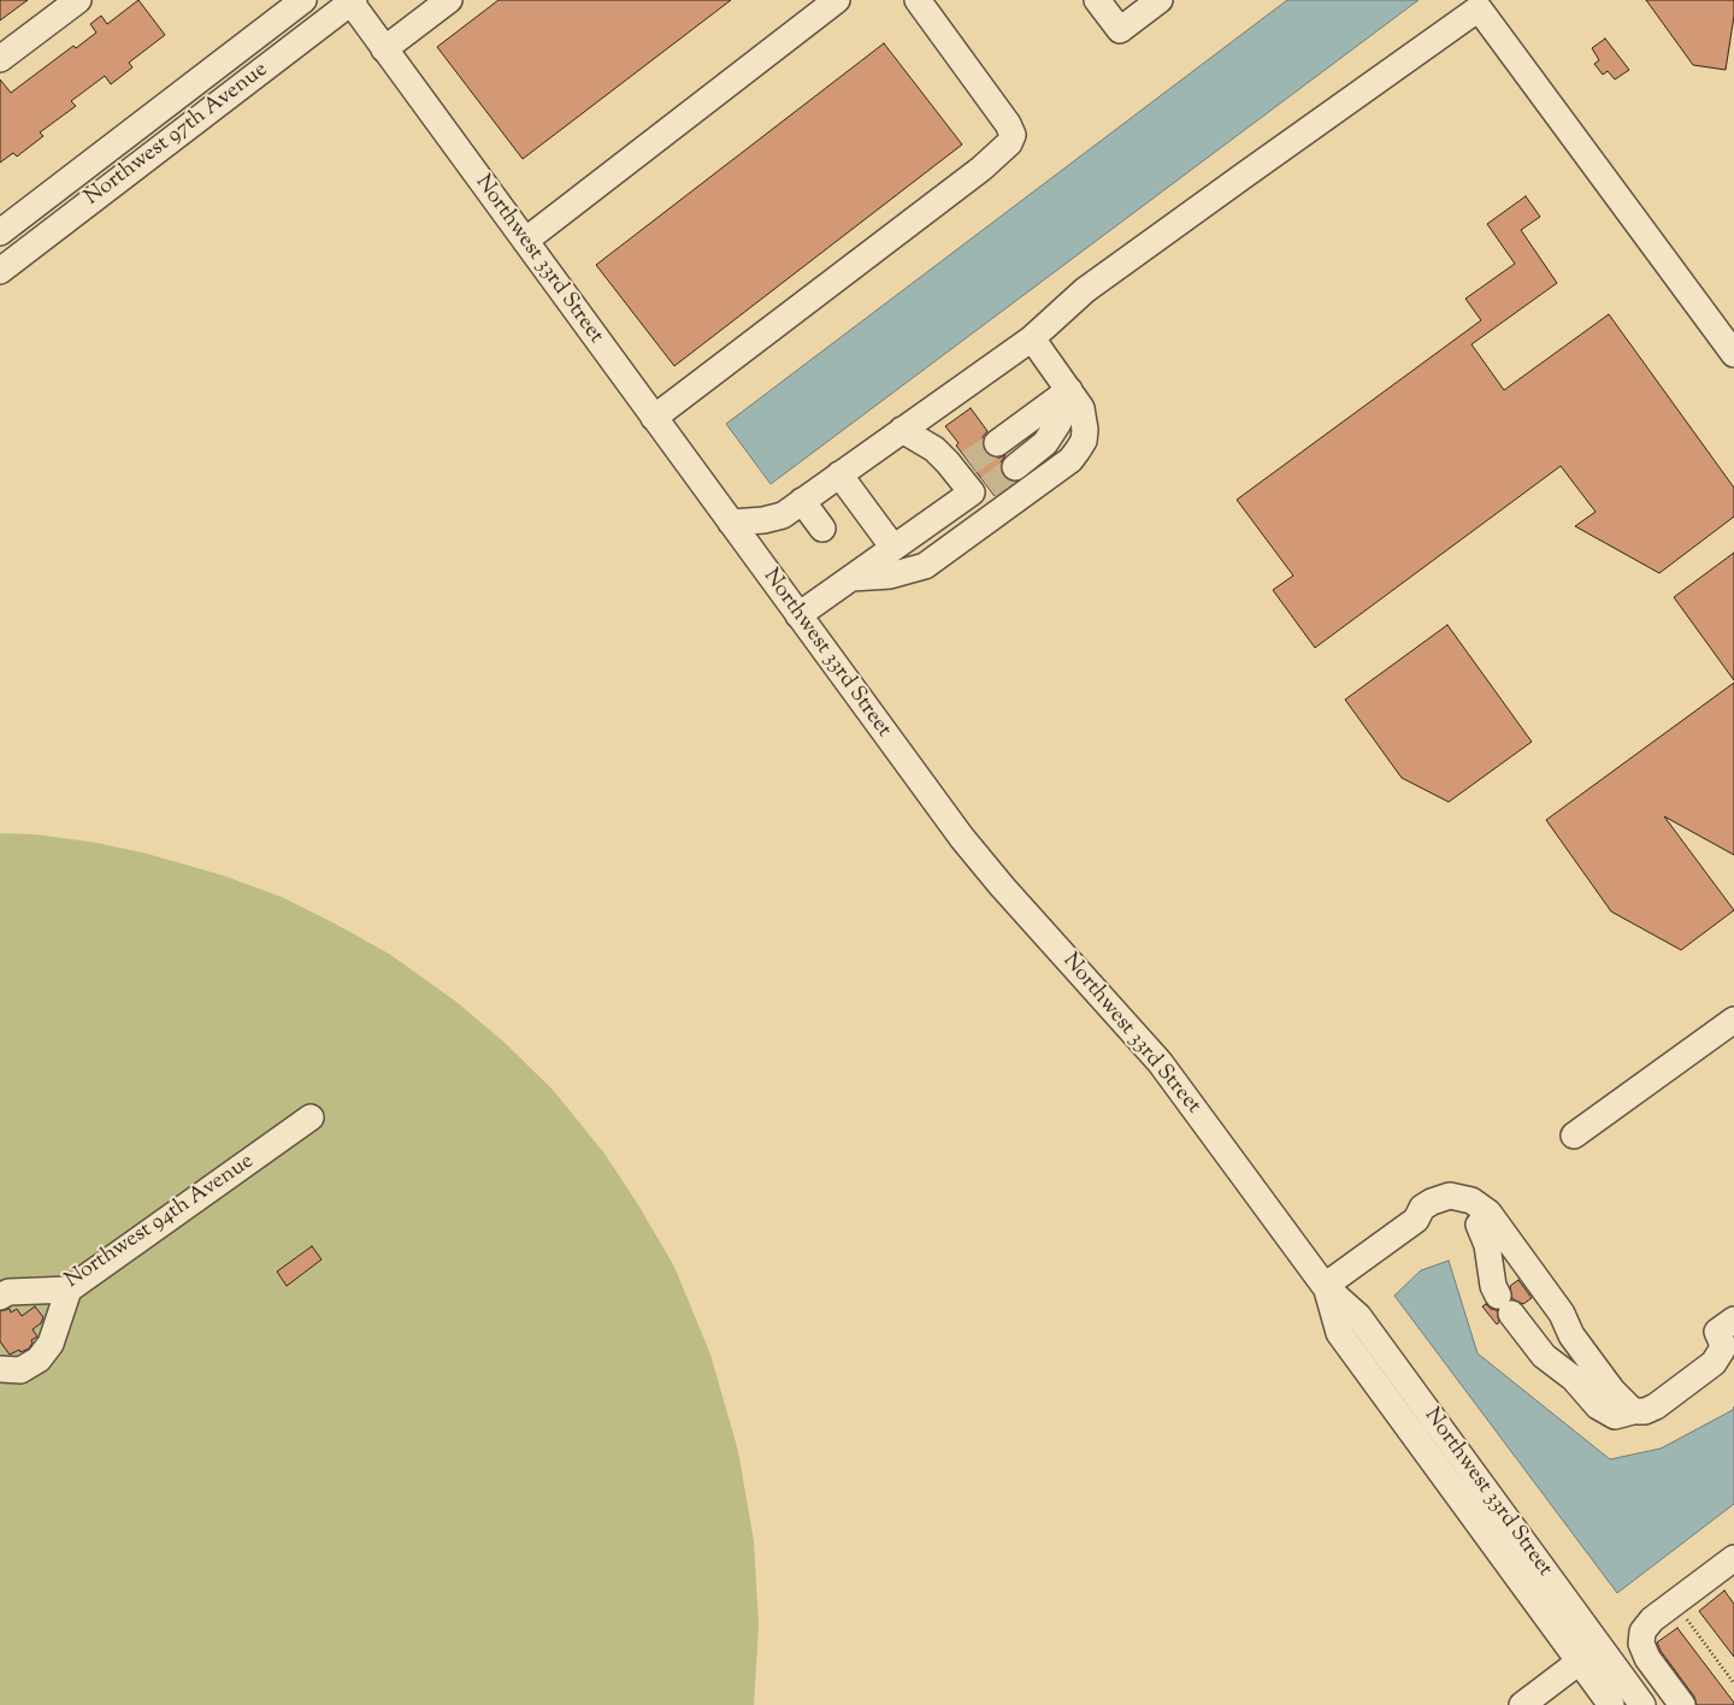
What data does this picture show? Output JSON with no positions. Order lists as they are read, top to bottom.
{
  "streets": {
    "street": ["Northwest 97th Avenue", "Northwest 33rd Street", "Northwest 94th Avenue"]
  },
  "crossings": [
    ["Northwest 97th Avenue", "Northwest 33rd Street"]
  ]
}
